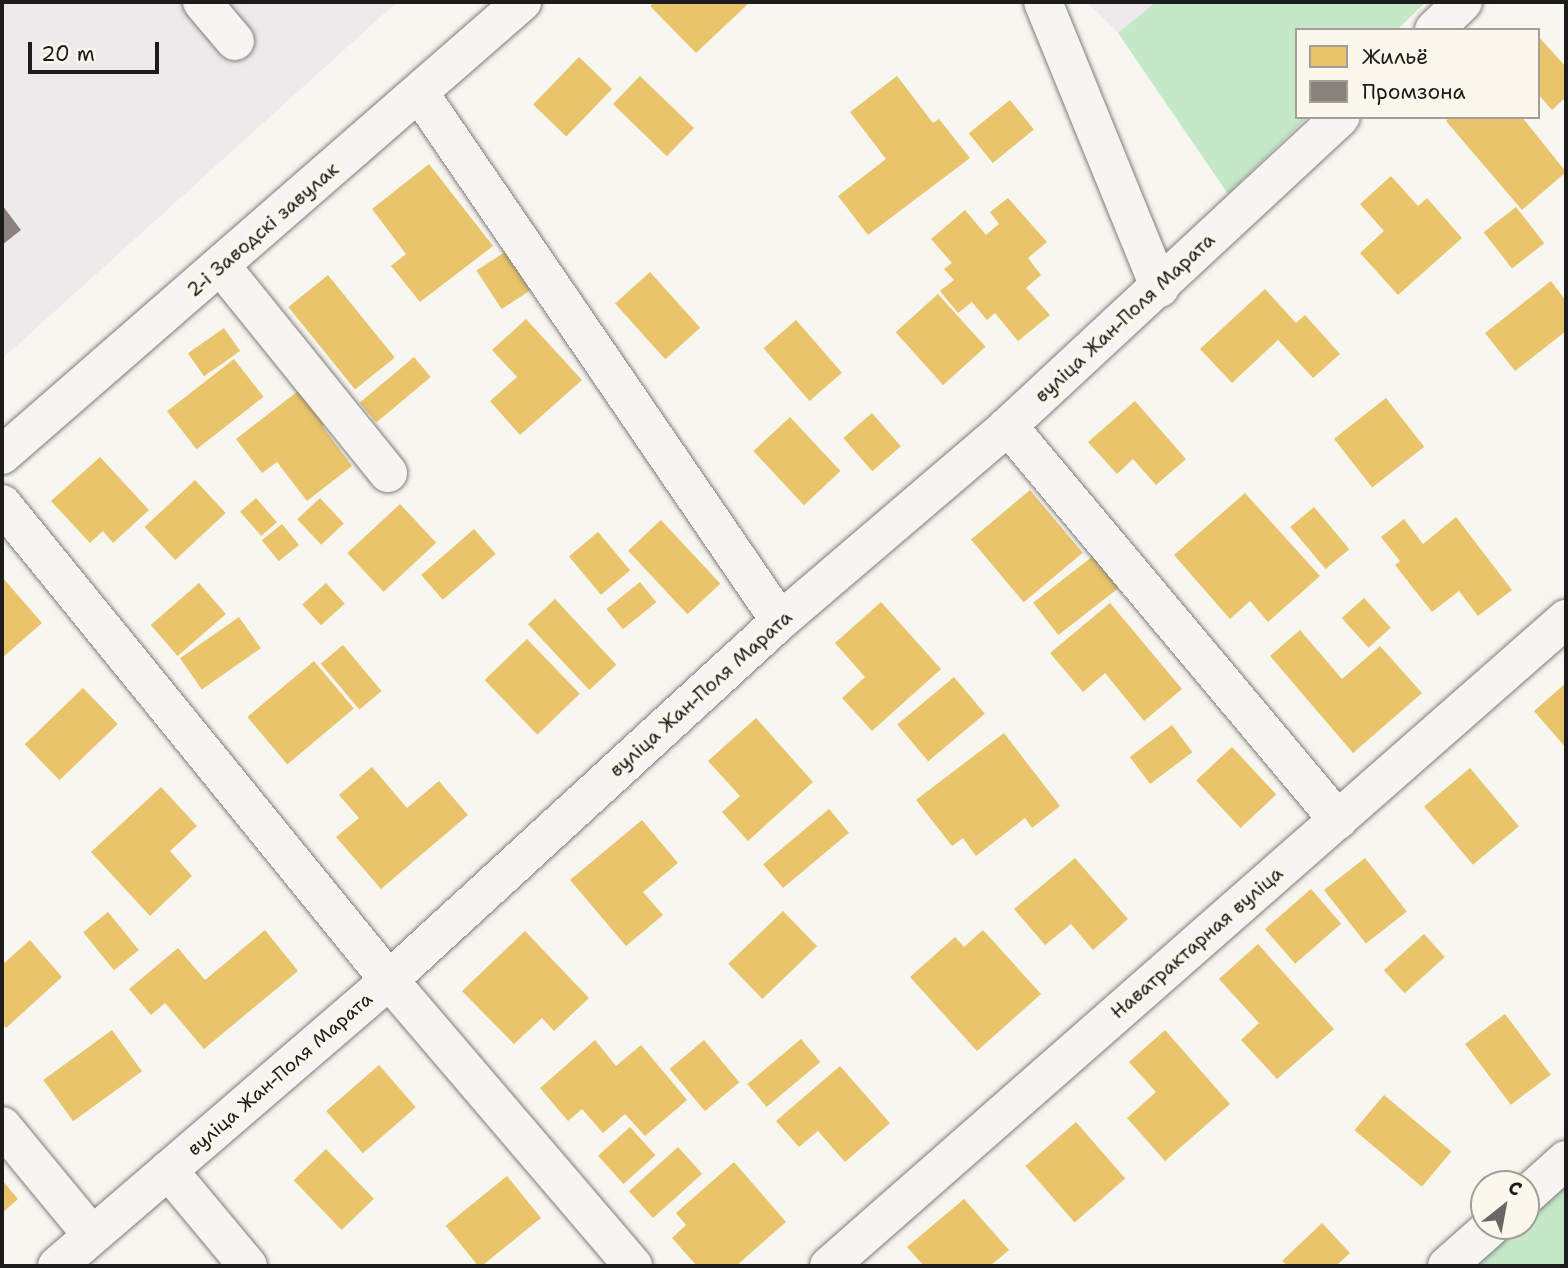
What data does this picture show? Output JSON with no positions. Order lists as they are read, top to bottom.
{
  "streets": {
    "street": ["2-і Заводскі завулак", "вуліца Жан-Поля Марата", "Наватрактарная вуліца"]
  },
  "legend": ["Жильё", "Промзона"],
  "scale_bar": "20 m",
  "north": "top right"
}
